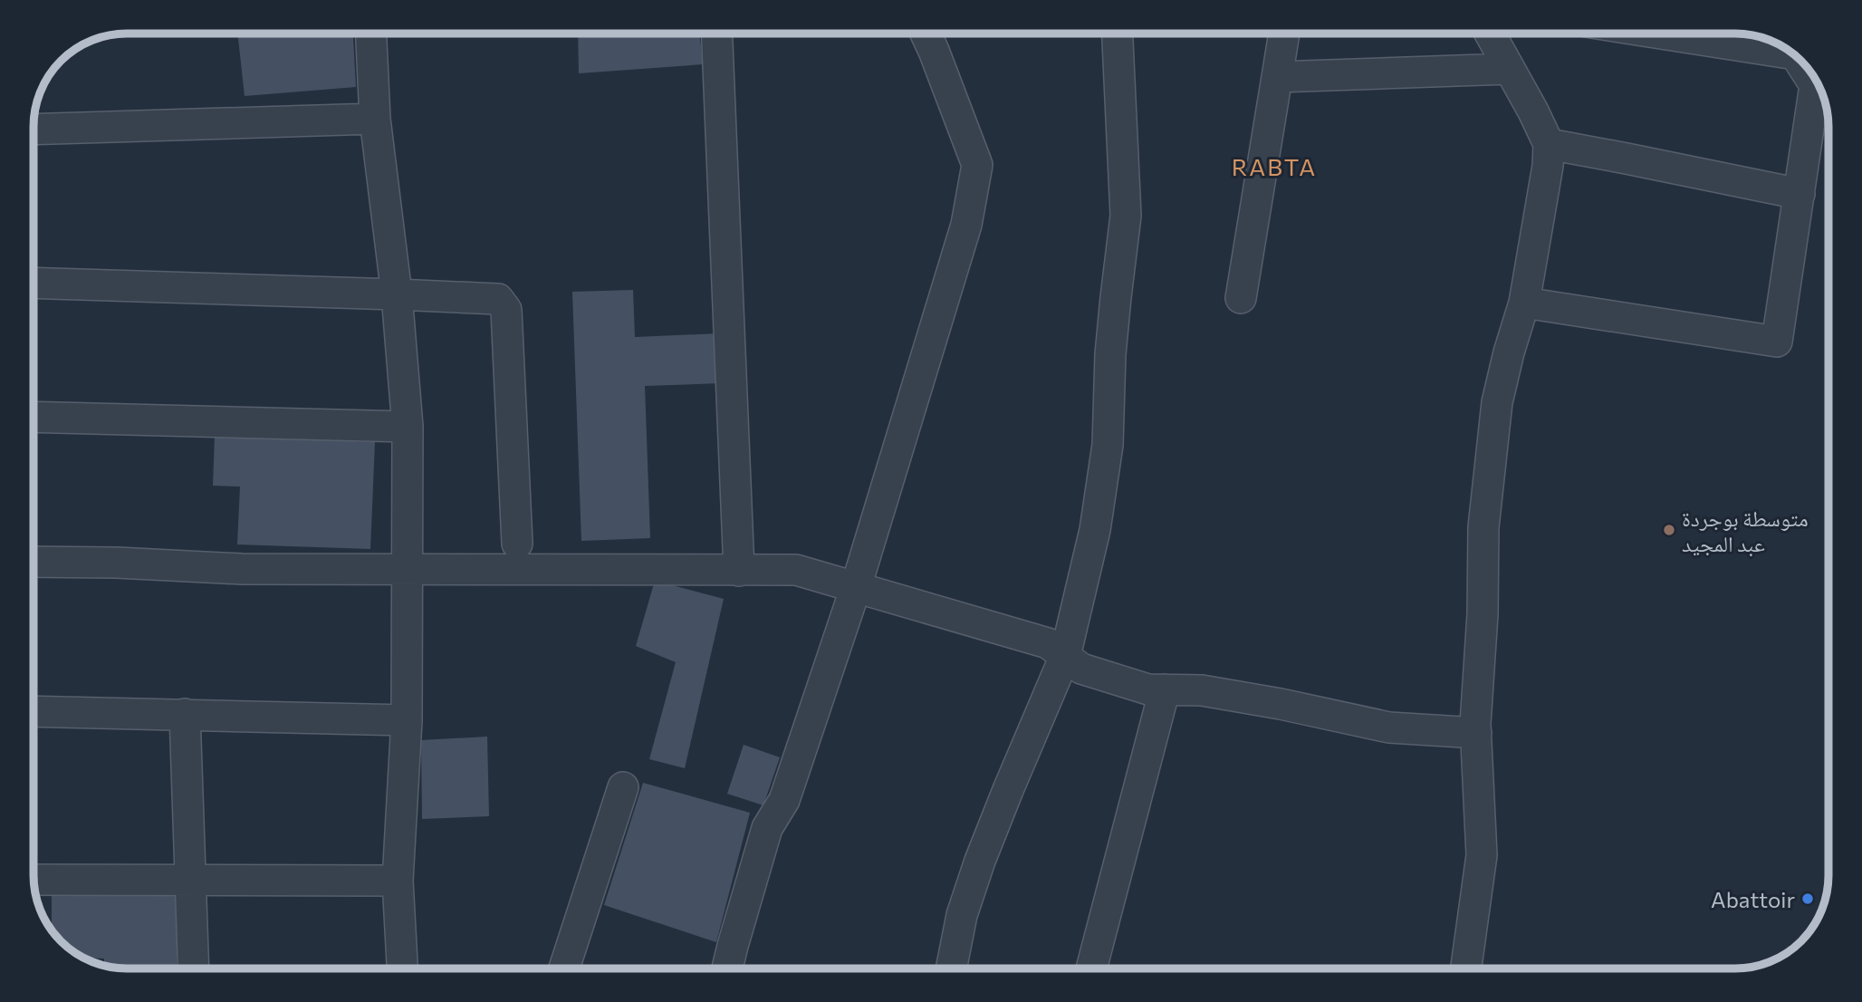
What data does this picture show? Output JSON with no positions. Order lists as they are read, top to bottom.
{
  "districts": ["RABTA"],
  "places": ["متوسطة بوجردة عبد المجيد", "Abattoir"]
}
